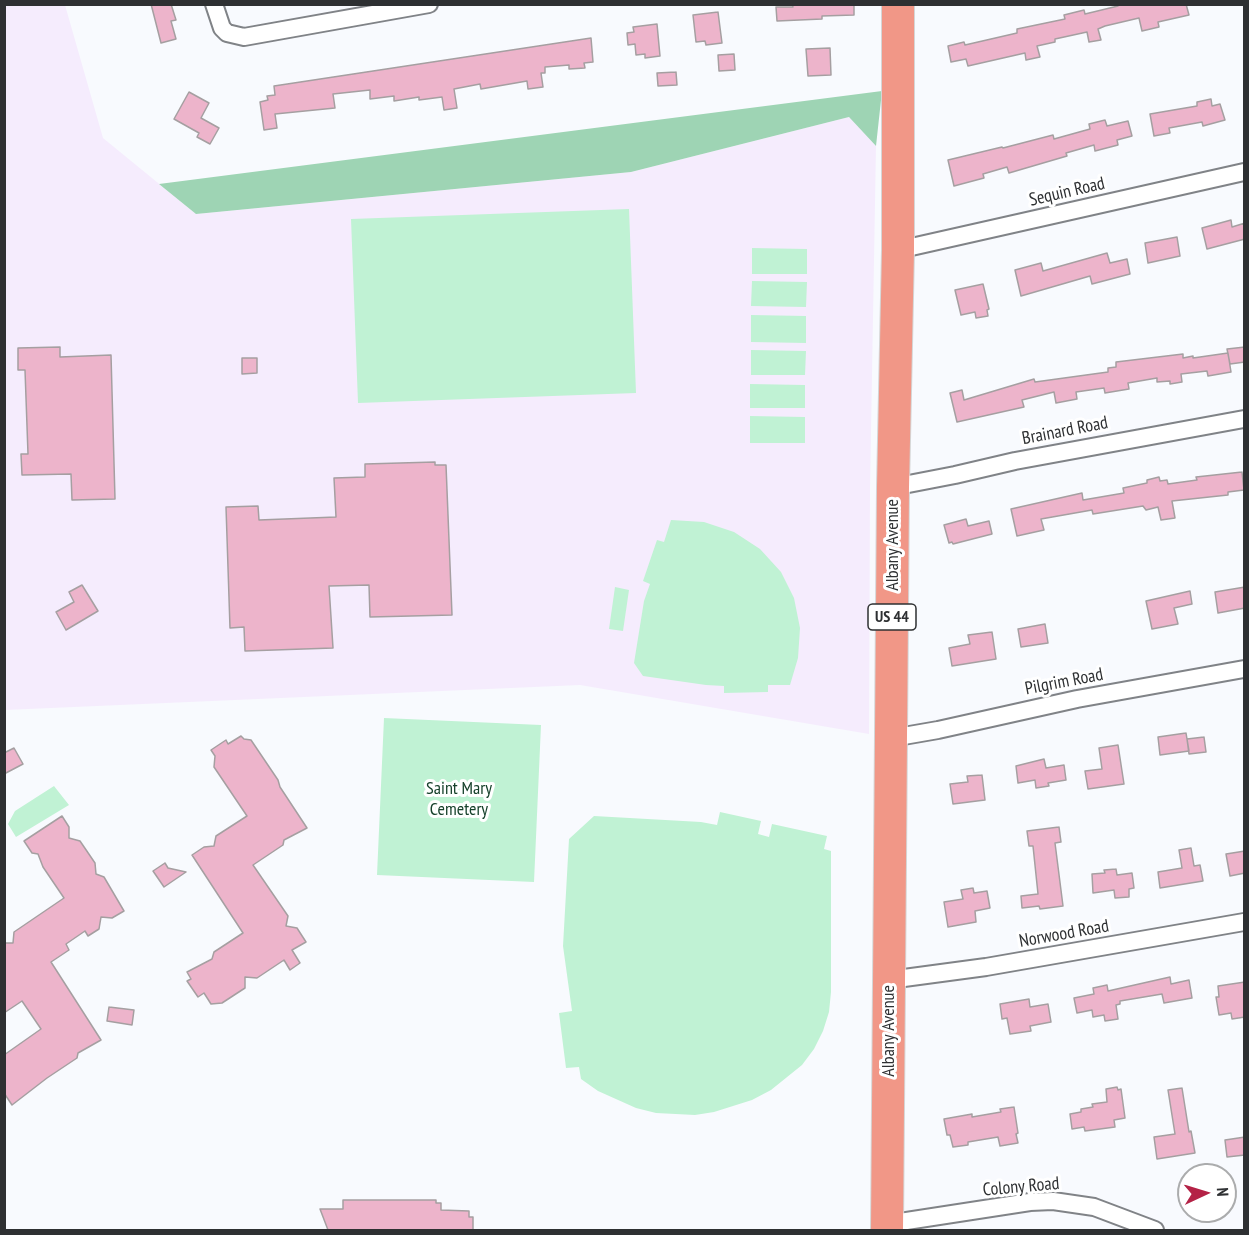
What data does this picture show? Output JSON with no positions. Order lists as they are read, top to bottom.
{
  "streets": {
    "highway": ["Albany Avenue", "US 44"],
    "street": [
      "Sequin Road",
      "Brainard Road",
      "Pilgrim Road",
      "Norwood Road",
      "Colony Road"
    ]
  },
  "crossings": [
    ["Sequin Road", "Albany Avenue"],
    ["Brainard Road", "Albany Avenue"],
    ["Albany Avenue", "Pilgrim Road"],
    ["Albany Avenue", "Norwood Road"],
    ["Albany Avenue", "Colony Road"]
  ],
  "parks": ["Saint Mary Cemetery"],
  "north": "right"
}
